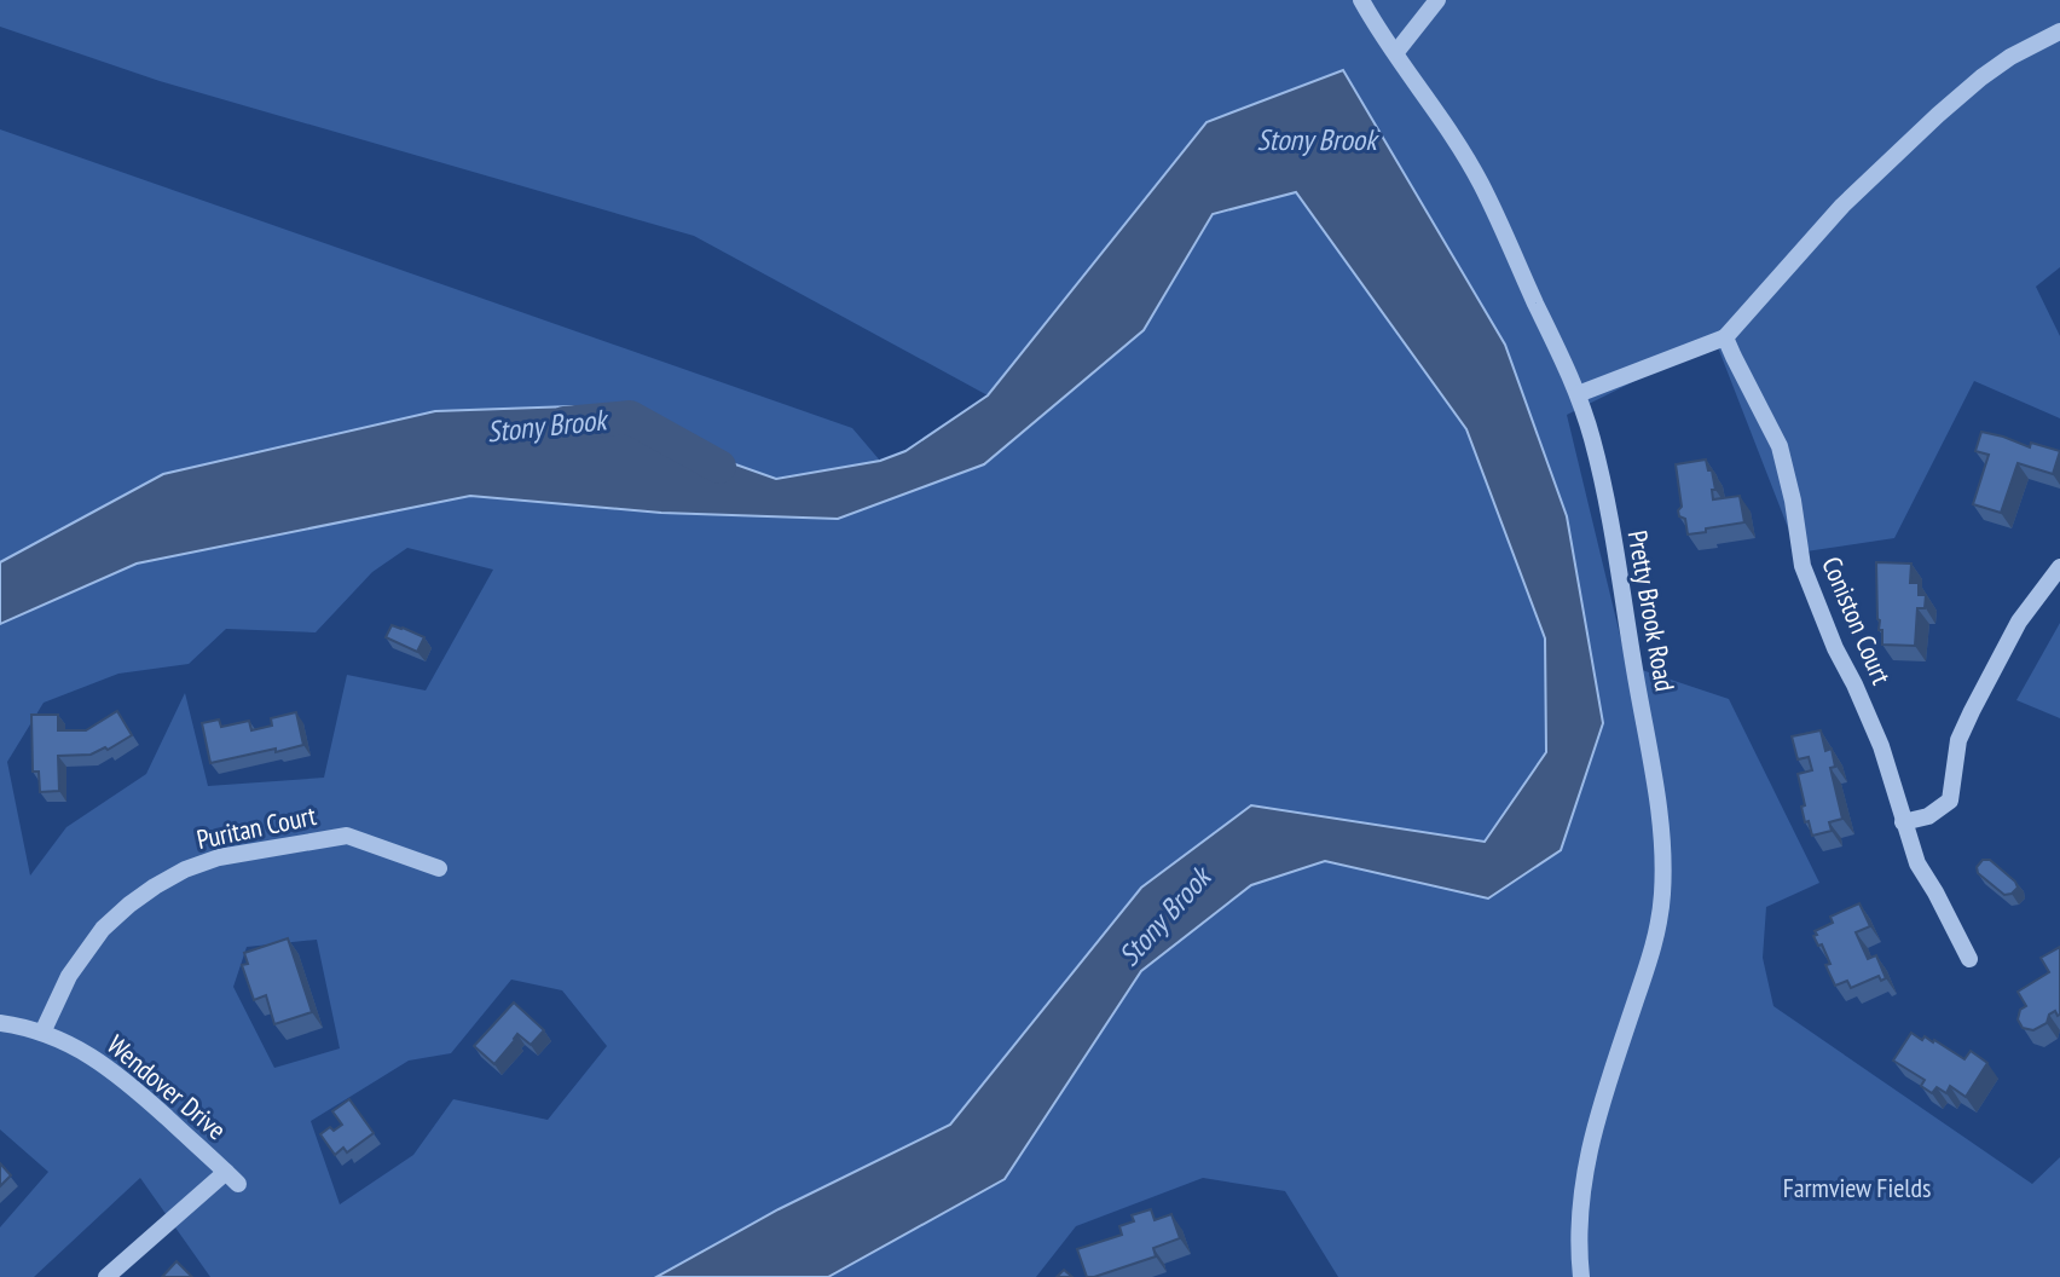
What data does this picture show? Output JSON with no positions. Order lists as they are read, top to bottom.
{
  "streets": {
    "street": [
      "Pretty Brook Road",
      "Coniston Court",
      "Puritan Court",
      "Wendover Drive"
    ]
  },
  "crossings": [
    ["Puritan Court", "Wendover Drive"]
  ],
  "water": ["Stony Brook"],
  "parks": ["Farmview Fields"]
}
